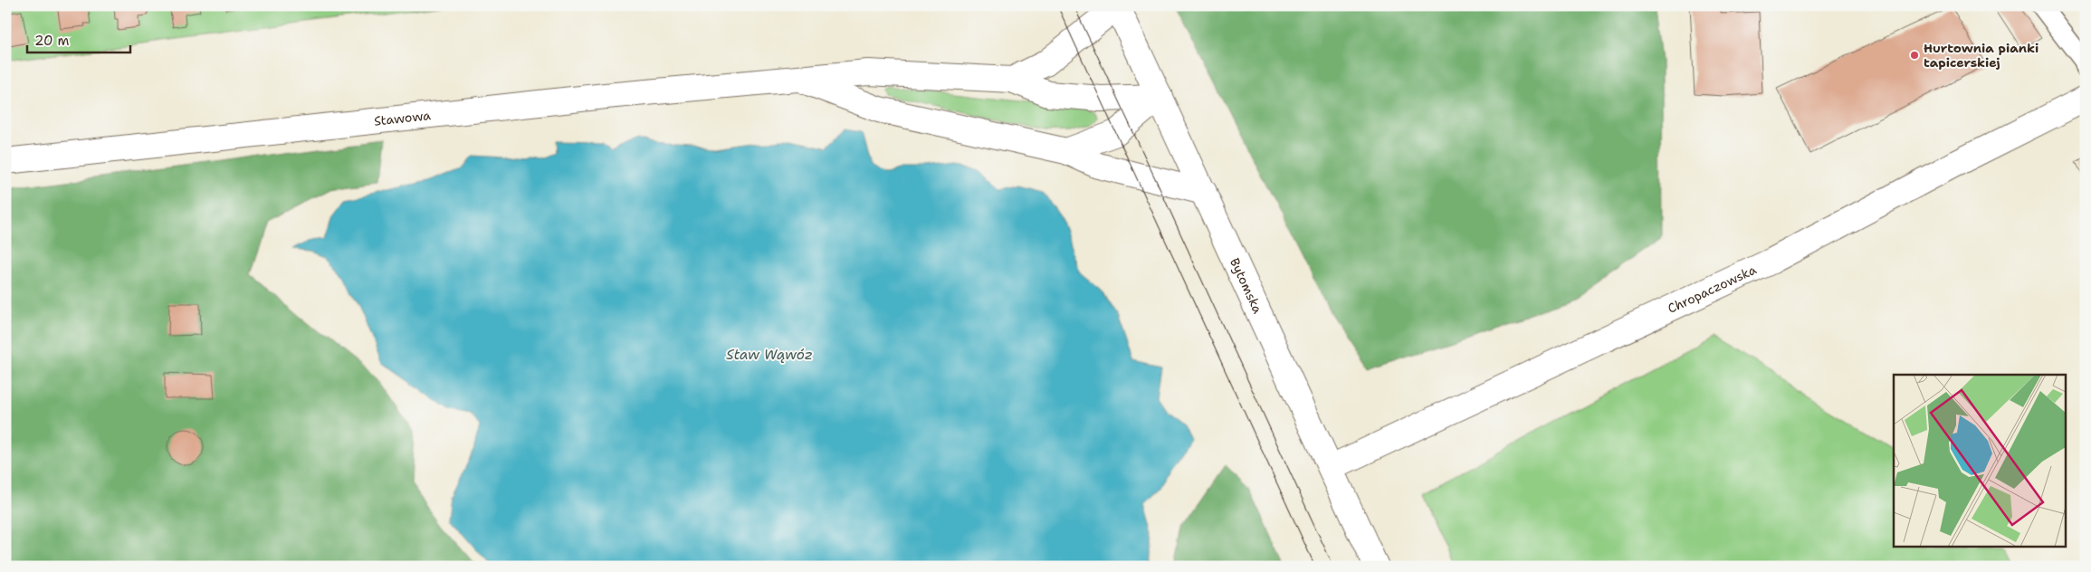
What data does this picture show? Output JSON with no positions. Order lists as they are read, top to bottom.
{
  "streets": {
    "street": ["Stawowa", "Bytomska", "Chropaczowska"]
  },
  "crossings": [
    ["Bytomska", "Chropaczowska"]
  ],
  "water": ["Staw Wąwóz"],
  "places": ["Hurtownia pianki tapicerskiej"],
  "scale_bar": "20 m"
}
